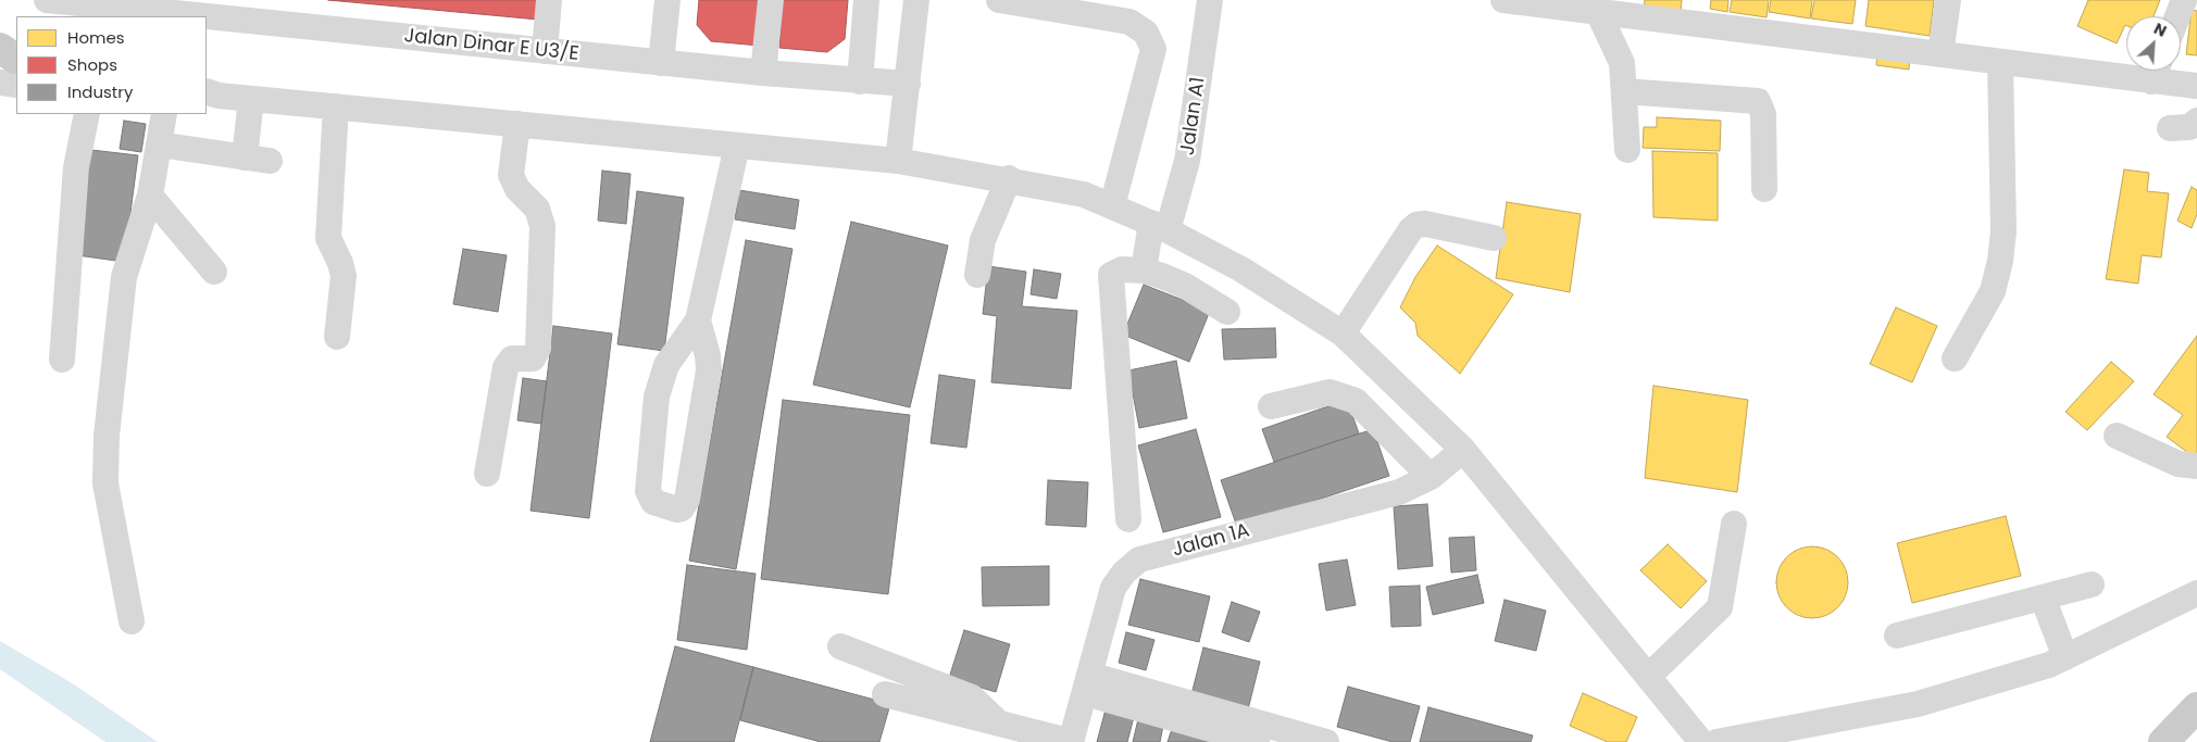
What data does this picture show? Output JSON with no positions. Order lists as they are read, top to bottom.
{
  "streets": {
    "street": ["Jalan Dinar E U3/E", "Jalan A1", "Jalan 1A"]
  },
  "legend": ["Homes", "Shops", "Industry"],
  "north": "top right"
}
